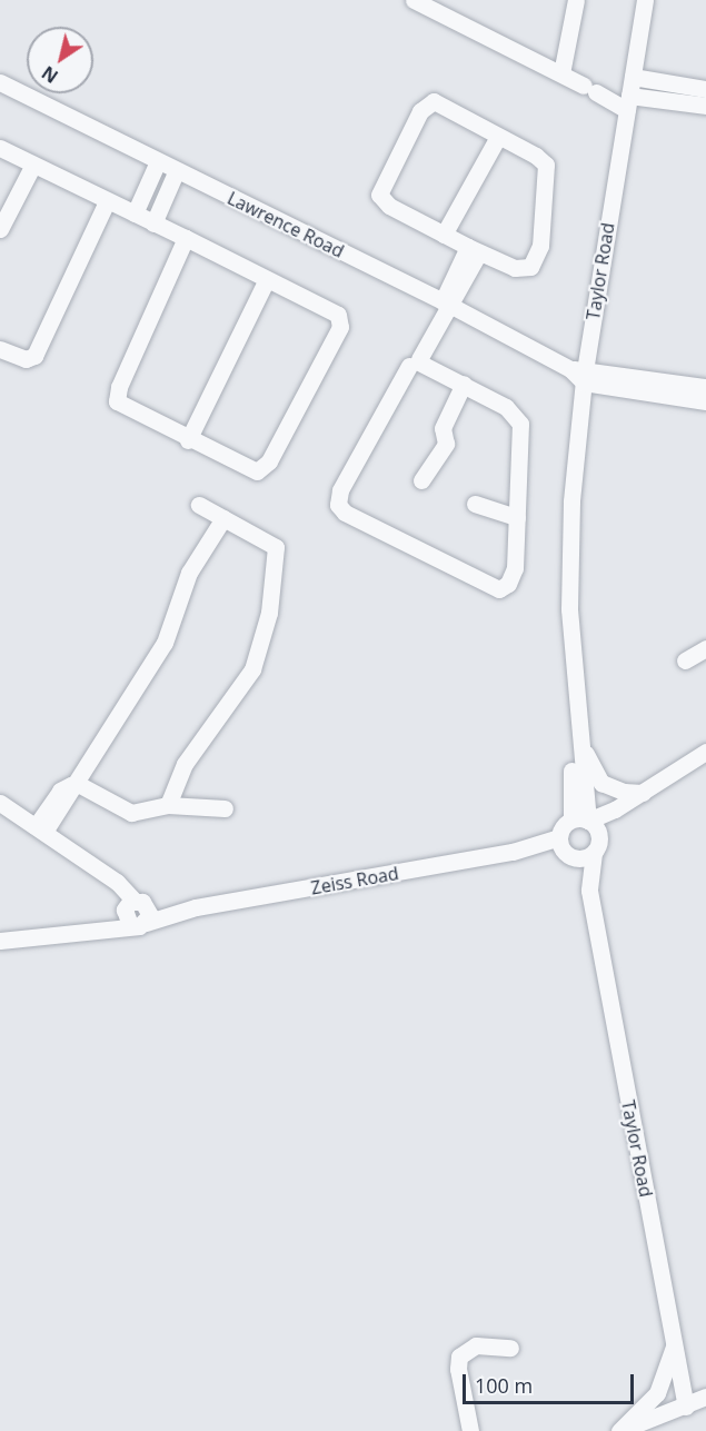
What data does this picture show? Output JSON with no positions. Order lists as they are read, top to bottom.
{
  "streets": {
    "street": ["Lawrence Road", "Taylor Road", "Zeiss Road"]
  },
  "crossings": [
    ["Lawrence Road", "Taylor Road"]
  ],
  "scale_bar": "100 m",
  "north": "bottom left"
}
